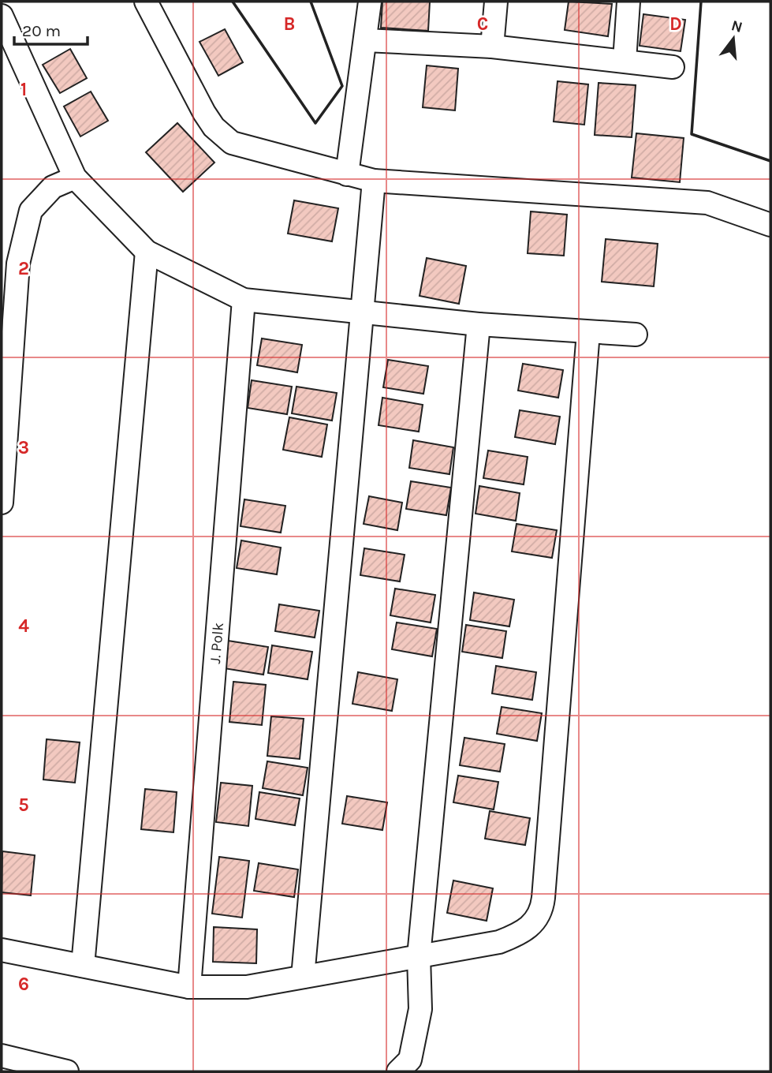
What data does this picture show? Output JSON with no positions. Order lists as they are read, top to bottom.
{
  "streets": {
    "street": ["J. Polk"]
  },
  "scale_bar": "20 m",
  "north": "top",
  "grid": {
    "columns": ["B", "C", "D"],
    "rows": [
      "1",
      "2",
      "3",
      "4",
      "5",
      "6"
    ]
  }
}
